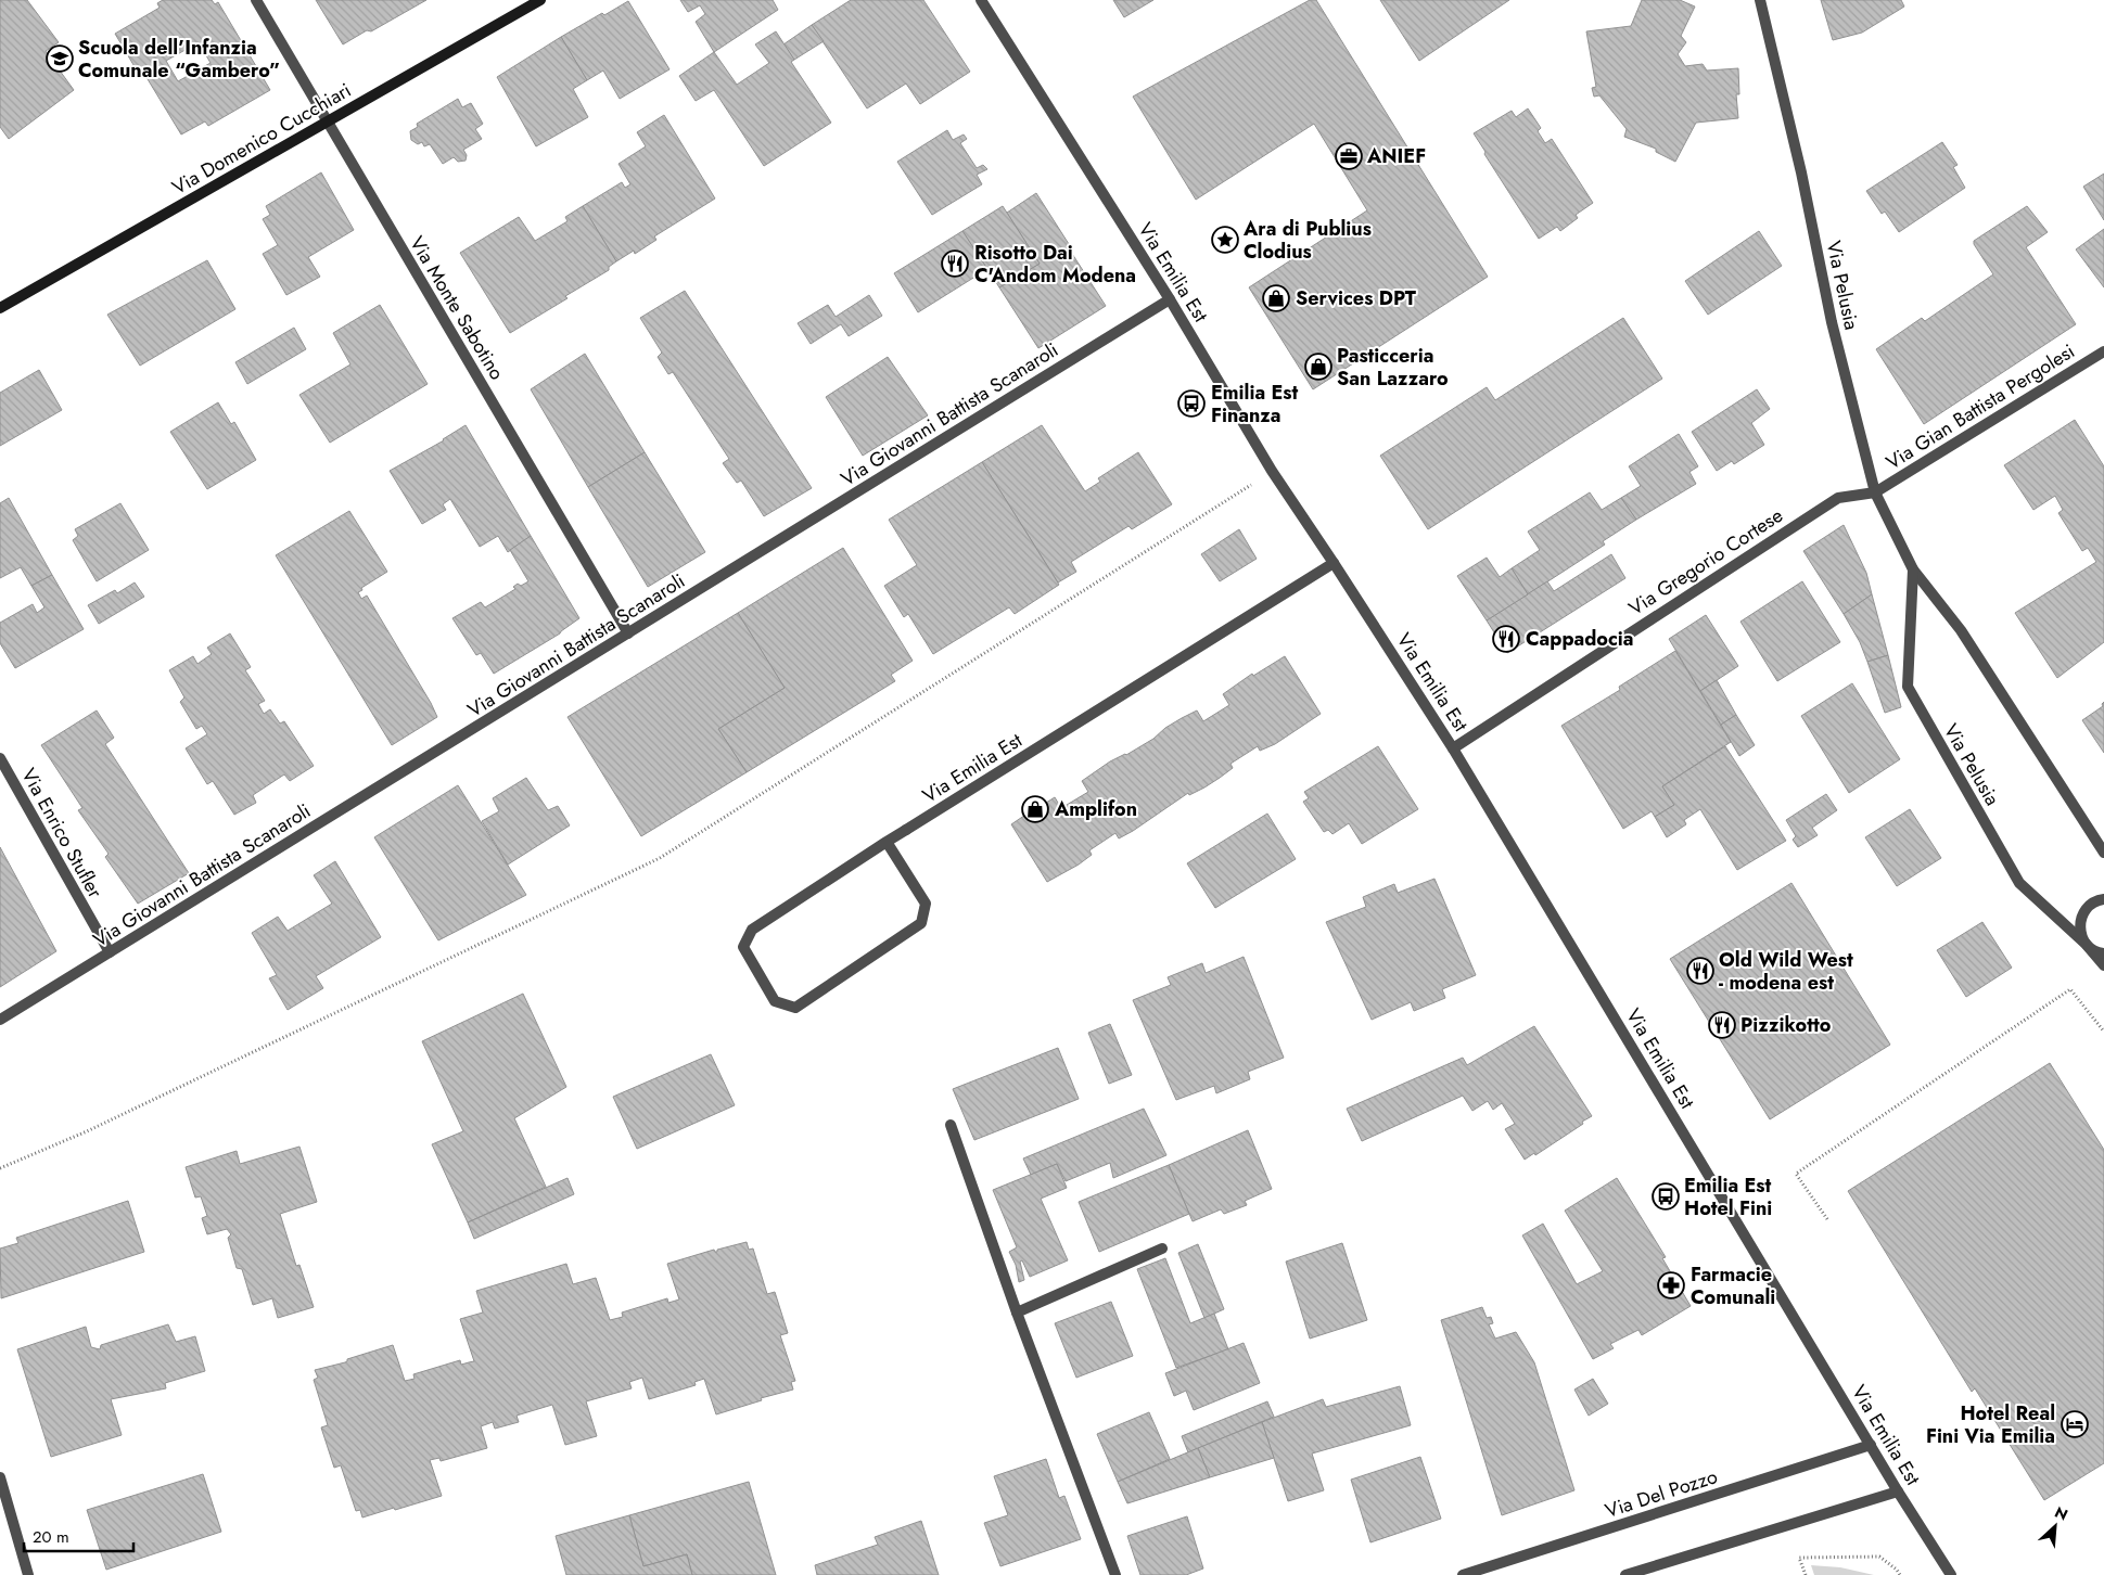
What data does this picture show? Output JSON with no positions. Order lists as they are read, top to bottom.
{
  "streets": {
    "main road": ["Via Domenico Cucchiari"],
    "street": [
      "Via Emilia Est",
      "Via Pelusia",
      "Via Monte Sabotino",
      "Via Gian Battista Pergolesi",
      "Via Giovanni Battista Scanaroli",
      "Via Gregorio Cortese",
      "Via Enrico Stufler",
      "Via Del Pozzo"
    ]
  },
  "crossings": [
    ["Via Domenico Cucchiari", "Via Monte Sabotino"],
    ["Via Emilia Est", "Via Giovanni Battista Scanaroli"],
    ["Via Emilia Est", "Via Gregorio Cortese"],
    ["Via Emilia Est", "Via Del Pozzo"],
    ["Via Pelusia", "Via Gian Battista Pergolesi"],
    ["Via Pelusia", "Via Gregorio Cortese"],
    ["Via Monte Sabotino", "Via Giovanni Battista Scanaroli"],
    ["Via Gian Battista Pergolesi", "Via Gregorio Cortese"],
    ["Via Giovanni Battista Scanaroli", "Via Enrico Stufler"]
  ],
  "places": {
    "school or university": ["Scuola dell’Infanzia Comunale “Gambero”"],
    "office": ["ANIEF"],
    "place": ["Ara di Publius Clodius"],
    "restaurant": [
      "Risotto Dai C'Andom Modena",
      "Cappadocia",
      "Old Wild West - modena est",
      "Pizzikotto"
    ],
    "shop": ["Services DPT", "Pasticceria San Lazzaro", "Amplifon"],
    "bus stop": ["Emilia Est Finanza", "Emilia Est Hotel Fini"],
    "pharmacy": ["Farmacie Comunali"],
    "hotel": ["Hotel Real Fini Via Emilia"]
  },
  "scale_bar": "20 m",
  "north": "top right"
}
